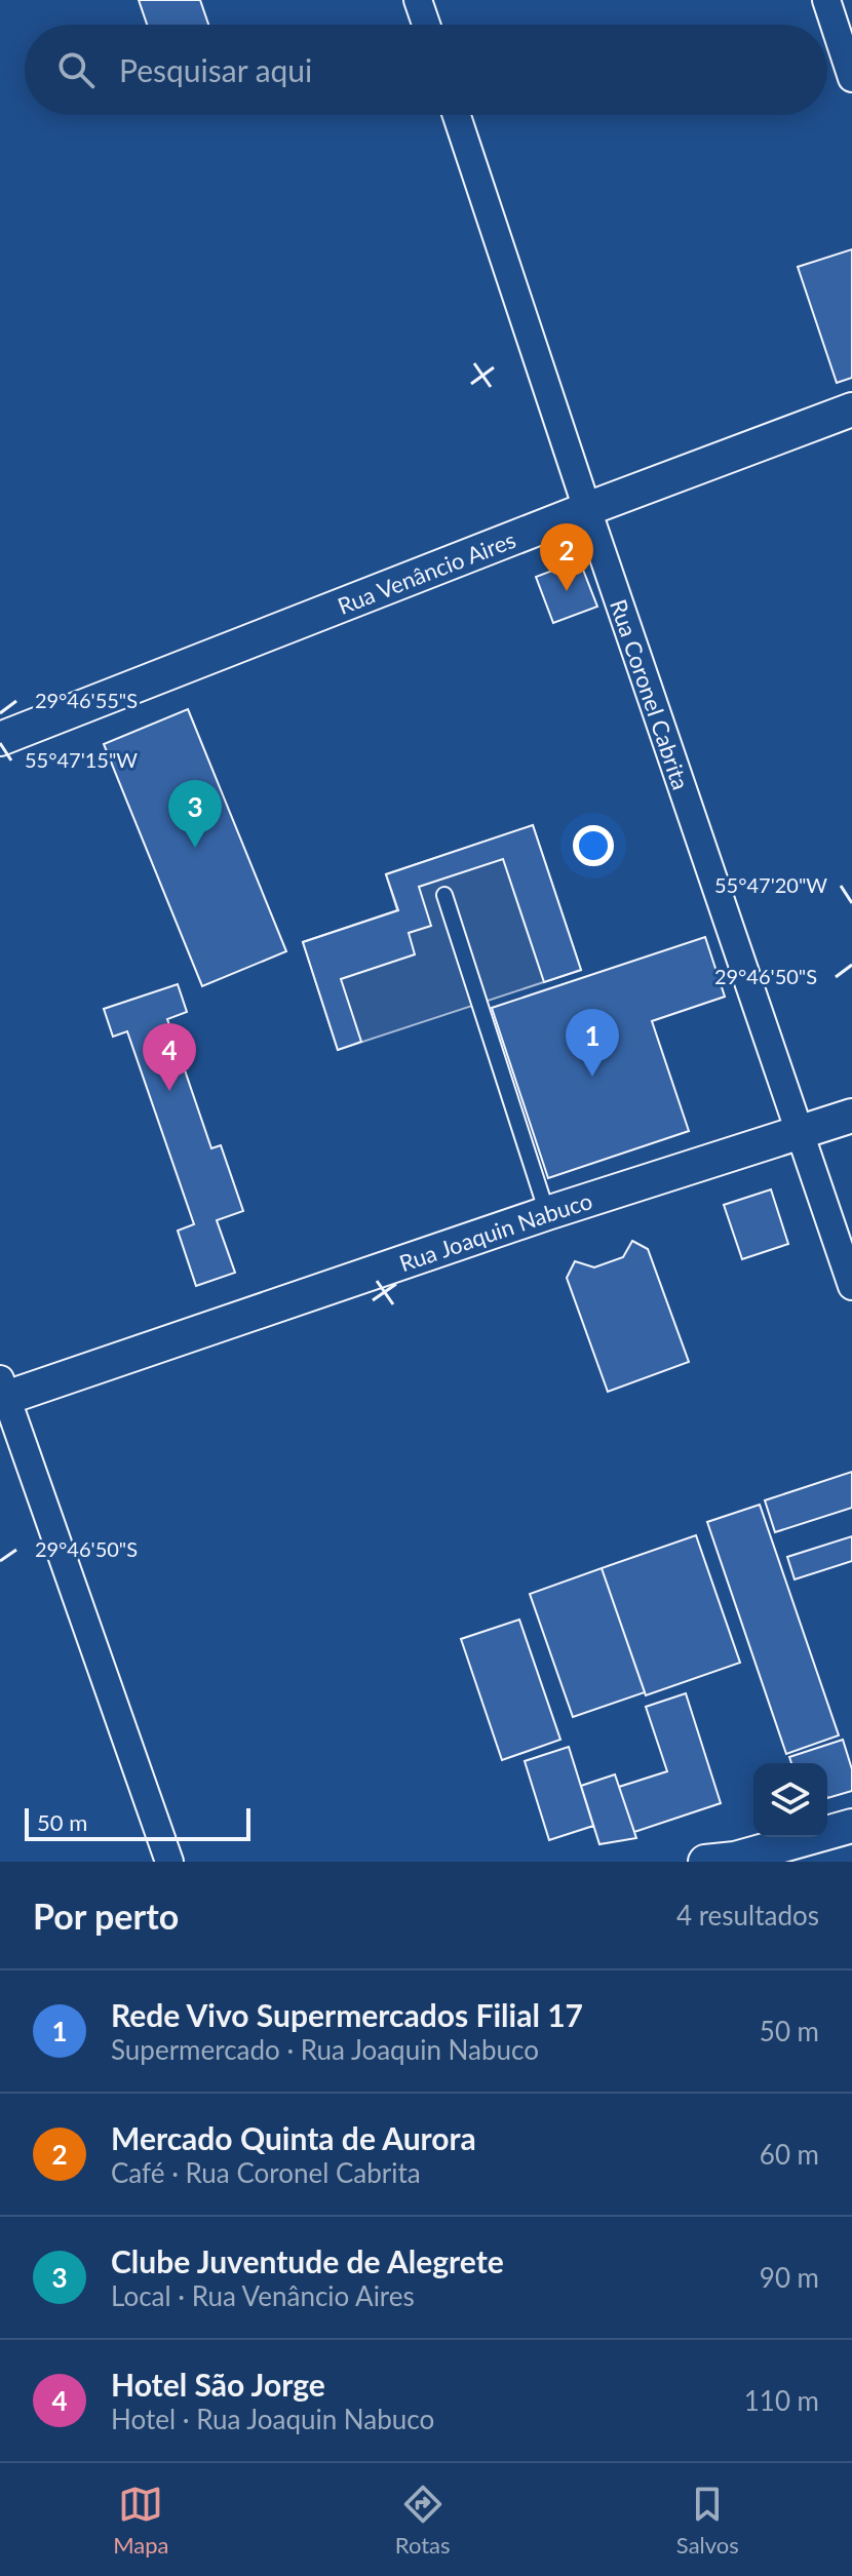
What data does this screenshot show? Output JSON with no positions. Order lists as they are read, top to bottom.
{
  "streets": {
    "street": ["Rua Venâncio Aires", "Rua Coronel Cabrita", "Rua Joaquin Nabuco"]
  },
  "crossings": [
    ["Rua Venâncio Aires", "Rua Coronel Cabrita"],
    ["Rua Coronel Cabrita", "Rua Joaquin Nabuco"]
  ],
  "scale_bar": "50 m",
  "page": {
    "search": "Pesquisar aqui",
    "pins": [
      "2",
      "3",
      "1",
      "4"
    ],
    "scale": "50 m",
    "heading": ["Por perto", "4 resultados"],
    "list": [
      {
        "mark": "1",
        "name": "Rede Vivo Supermercados Filial 17",
        "note": "Supermercado · Rua Joaquin Nabuco",
        "value": "50 m"
      },
      {
        "mark": "2",
        "name": "Mercado Quinta de Aurora",
        "note": "Café · Rua Coronel Cabrita",
        "value": "60 m"
      },
      {
        "mark": "3",
        "name": "Clube Juventude de Alegrete",
        "note": "Local · Rua Venâncio Aires",
        "value": "90 m"
      },
      {
        "mark": "4",
        "name": "Hotel São Jorge",
        "note": "Hotel · Rua Joaquin Nabuco",
        "value": "110 m"
      }
    ],
    "nav": ["Mapa", "Rotas", "Salvos"]
  },
  "coordinates": [
    "29°46'55\"S",
    "55°47'15\"W",
    "55°47'20\"W",
    "29°46'50\"S"
  ]
}
